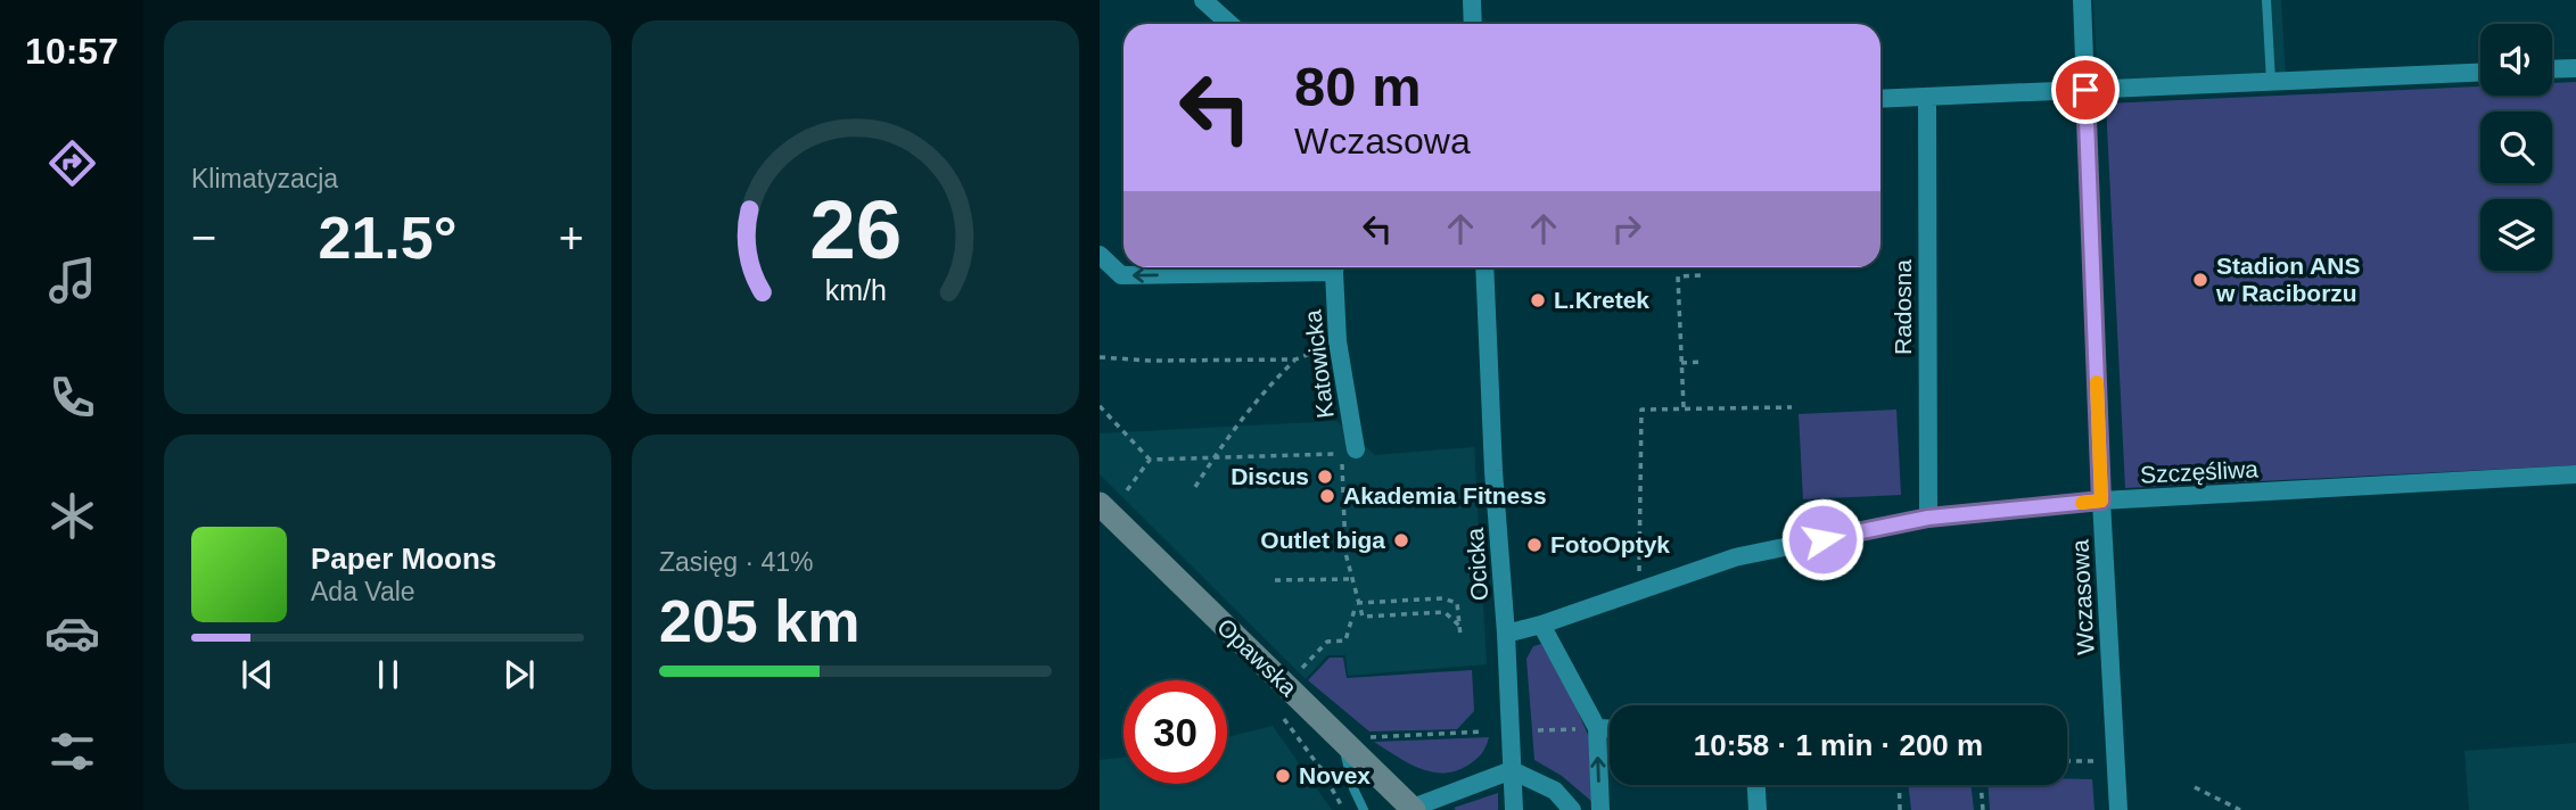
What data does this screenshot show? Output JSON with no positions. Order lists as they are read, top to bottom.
{
  "streets": {
    "main road": ["Opawska"],
    "street": [
      "Radosna",
      "Katowicka",
      "Szczęśliwa",
      "Ocicka",
      "Wczasowa"
    ]
  },
  "crossings": [
    ["Radosna", "Szczęśliwa"],
    ["Szczęśliwa", "Ocicka"],
    ["Szczęśliwa", "Wczasowa"]
  ],
  "one_way": ["Katowicka"],
  "places": [
    "Stadion ANS w Raciborzu",
    "L.Kretek",
    "Discus",
    "Akademia Fitness",
    "Outlet biga",
    "FotoOptyk",
    "Novex"
  ],
  "page": {
    "tabs": "10:57",
    "tile": [
      "Klimatyzacja",
      ["Zasięg · 41%", "205 km"]
    ],
    "turn": ["80 m", "Wczasowa"],
    "heat": ["−", "21.5°", "+"],
    "song": ["Paper Moons", "Ada Vale"],
    "limit": "30",
    "trip": "10:58 · 1 min · 200 m",
    "gauge": ["26", "km/h"]
  }
}
